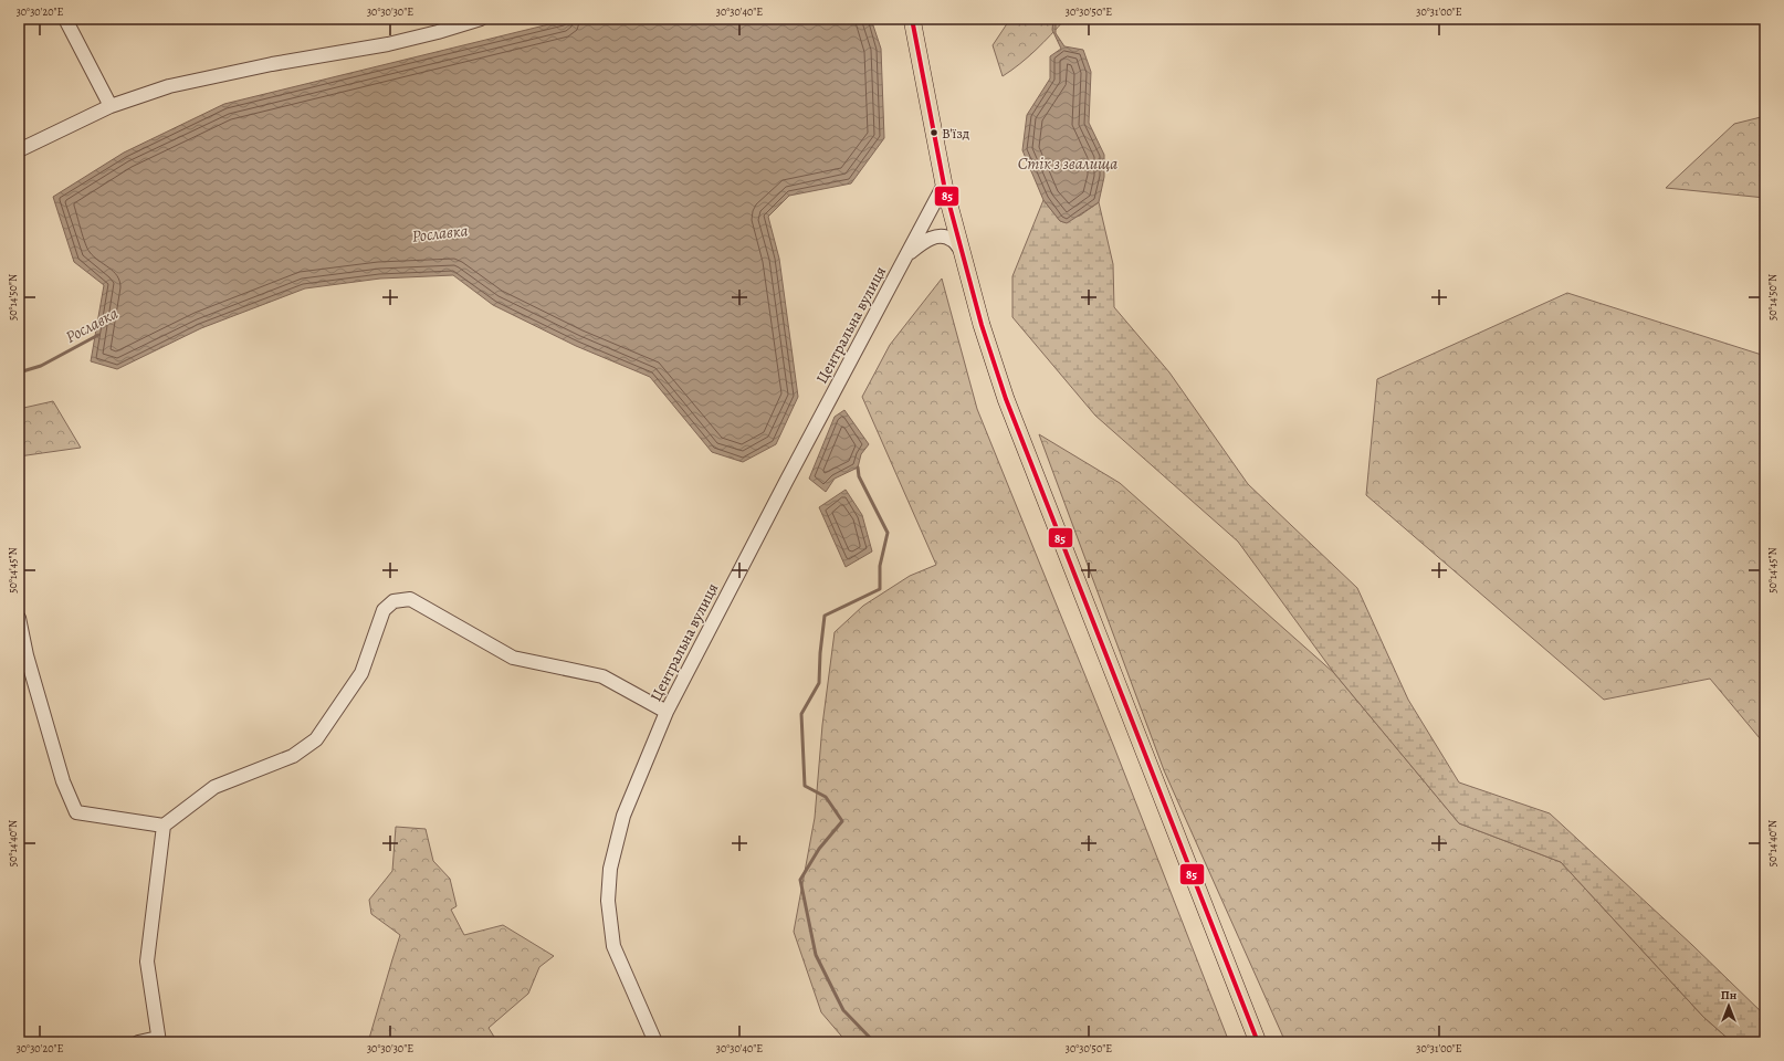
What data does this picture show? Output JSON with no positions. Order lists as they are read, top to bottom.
{
  "streets": {
    "street": ["Центральна вулиця"]
  },
  "water": ["Стік з звалища", "Рославка"],
  "places": ["В'їзд"],
  "lines": ["transit line 85"],
  "north": "top",
  "coordinates": [
    "30°30'20\"E",
    "30°30'30\"E",
    "30°30'40\"E",
    "30°30'50\"E",
    "30°31'00\"E",
    "50°14'50\"N",
    "50°14'45\"N",
    "50°14'40\"N"
  ]
}
